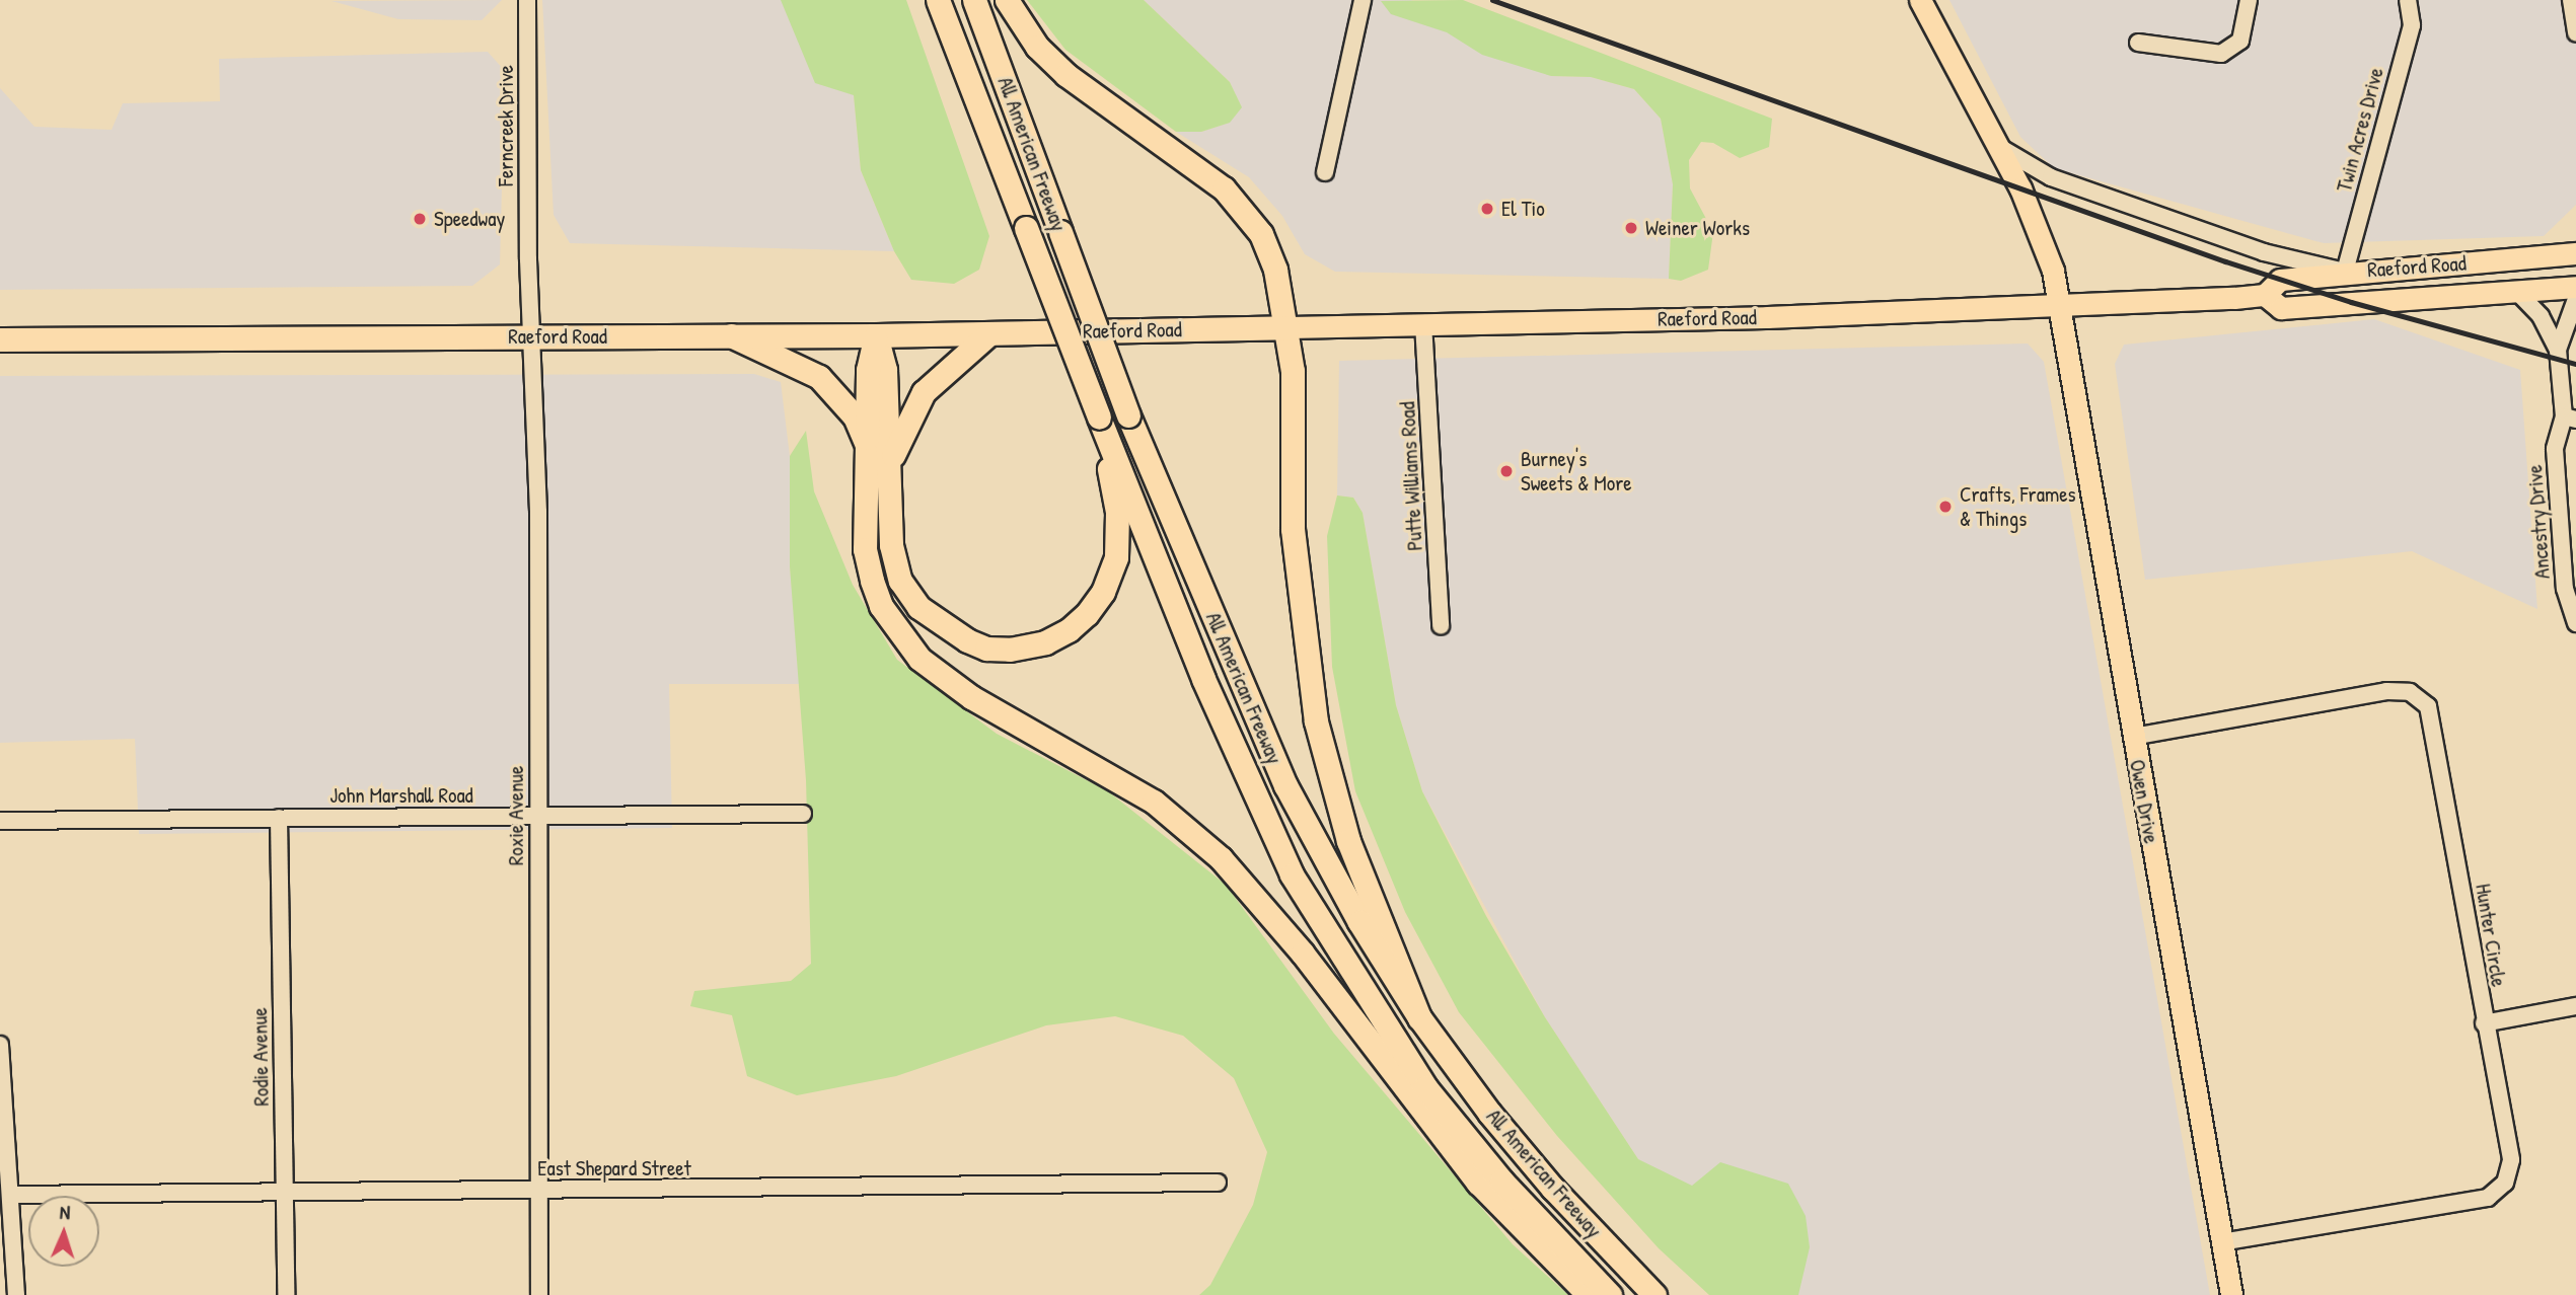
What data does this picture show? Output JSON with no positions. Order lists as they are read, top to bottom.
{
  "streets": {
    "highway": ["All American Freeway", "Raeford Road"],
    "main road": ["Owen Drive"],
    "street": [
      "Ferncreek Drive",
      "Twin Acres Drive",
      "Putte Williams Road",
      "Ancestry Drive",
      "John Marshall Road",
      "Roxie Avenue",
      "Hunter Circle",
      "Rodie Avenue",
      "East Shepard Street"
    ]
  },
  "crossings": [
    ["Ferncreek Drive", "Raeford Road"],
    ["Ferncreek Drive", "Roxie Avenue"],
    ["Twin Acres Drive", "Raeford Road"],
    ["Raeford Road", "Putte Williams Road"],
    ["Raeford Road", "Ancestry Drive"],
    ["Raeford Road", "Owen Drive"],
    ["Raeford Road", "Roxie Avenue"],
    ["John Marshall Road", "Roxie Avenue"],
    ["John Marshall Road", "Rodie Avenue"],
    ["Owen Drive", "Hunter Circle"],
    ["Roxie Avenue", "East Shepard Street"],
    ["Rodie Avenue", "East Shepard Street"]
  ],
  "places": [
    "El Tio",
    "Speedway",
    "Weiner Works",
    "Burney's Sweets & More",
    "Crafts, Frames & Things"
  ],
  "north": "top"
}
